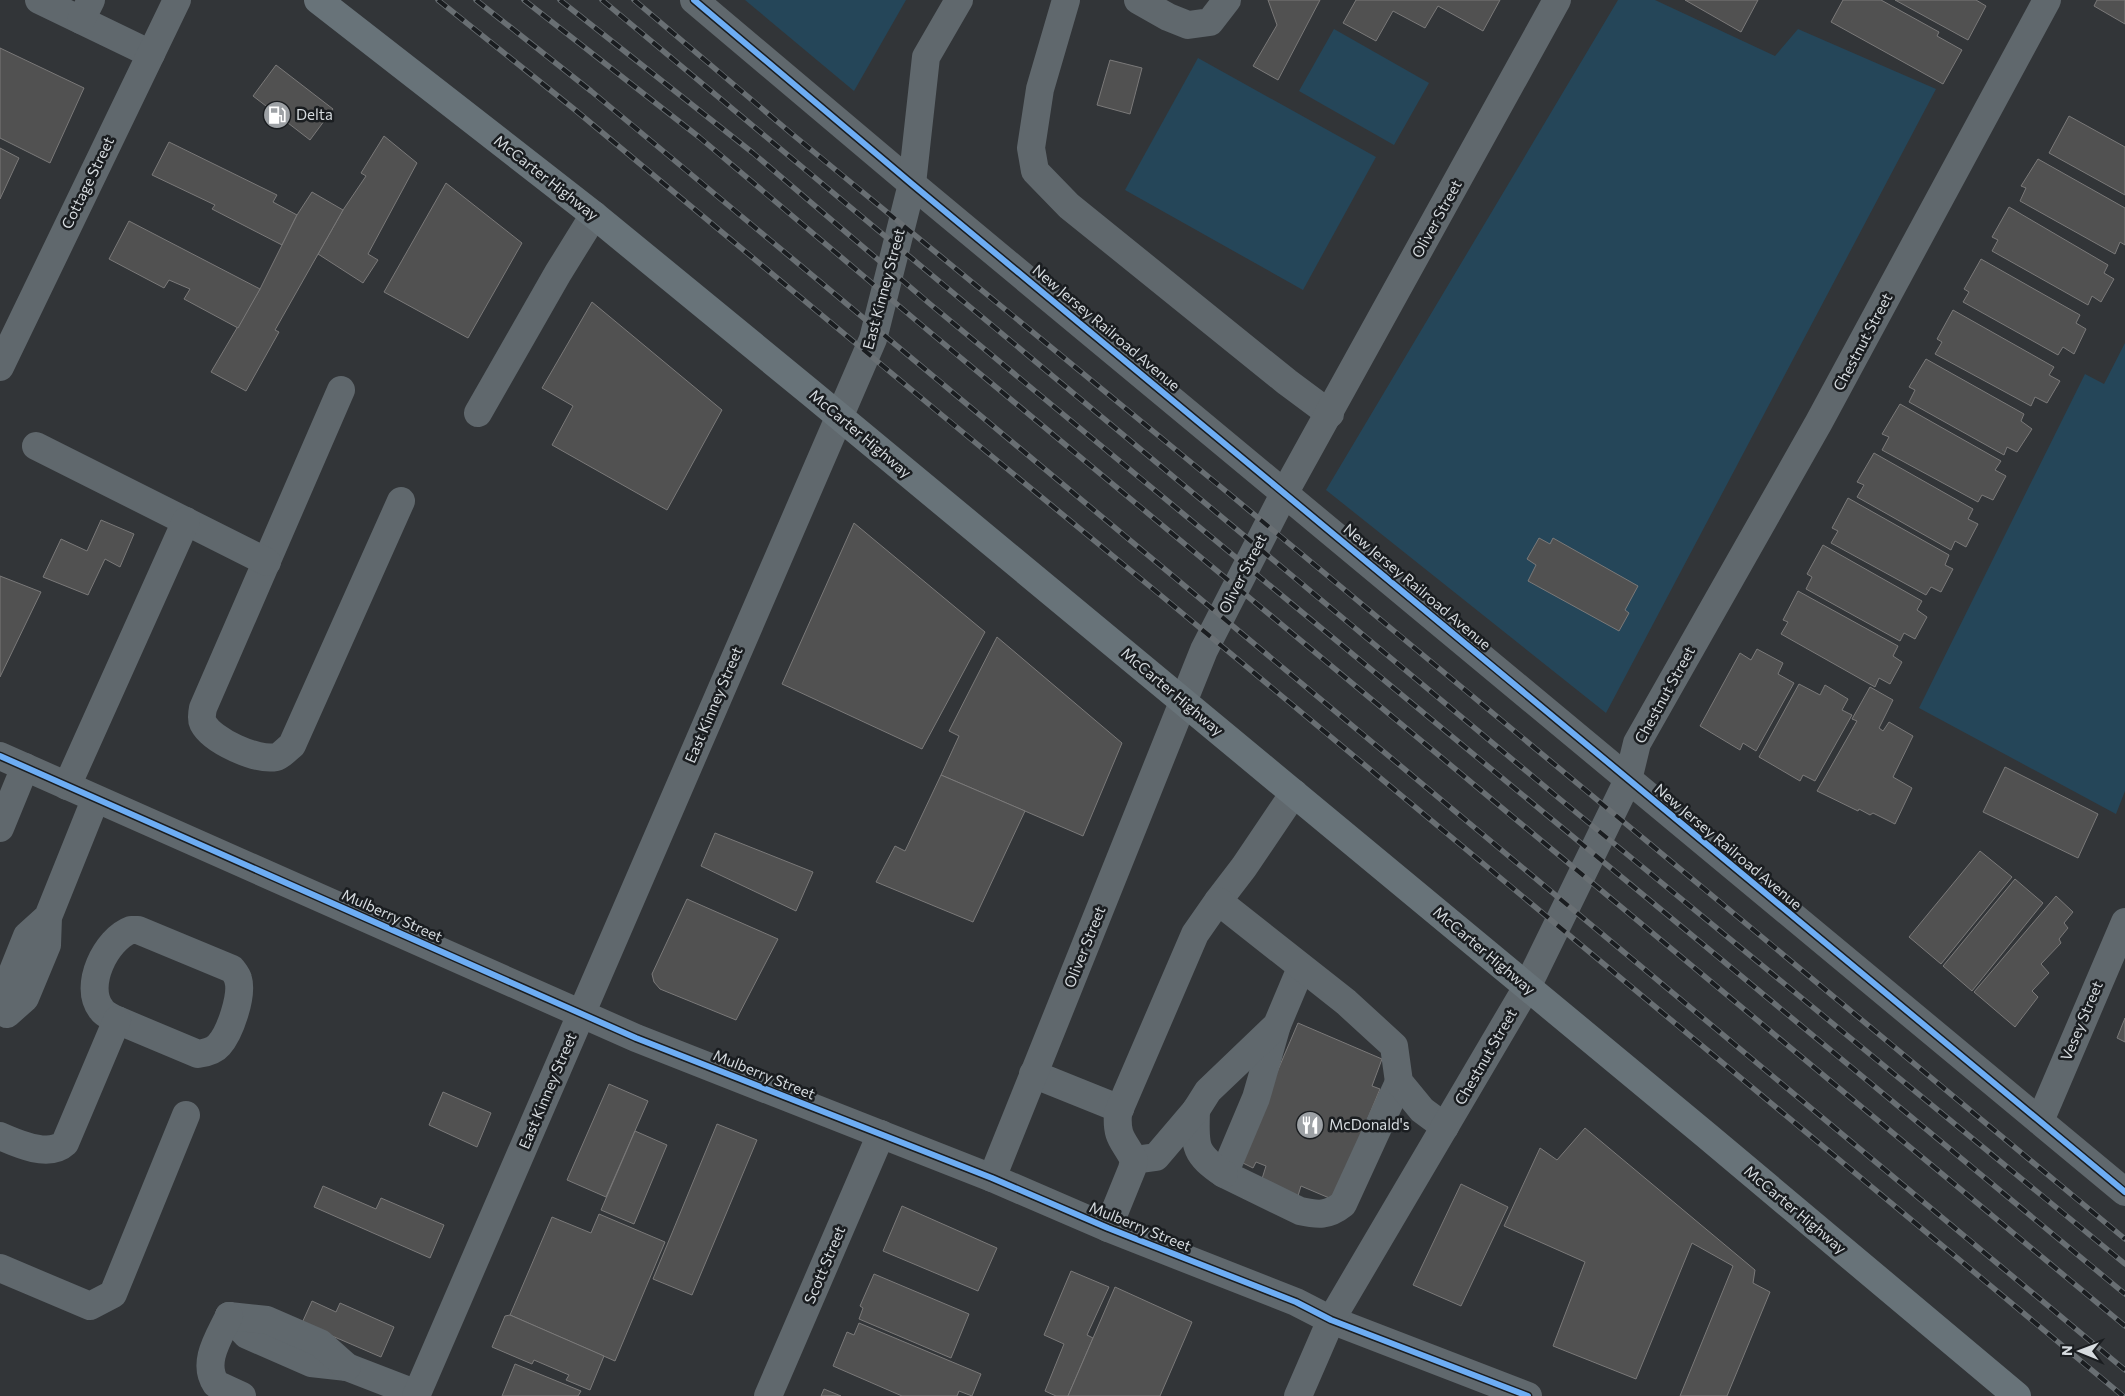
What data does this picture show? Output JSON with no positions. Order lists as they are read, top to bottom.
{
  "streets": {
    "main road": ["McCarter Highway"],
    "street": [
      "Cottage Street",
      "Oliver Street",
      "East Kinney Street",
      "New Jersey Railroad Avenue",
      "Chestnut Street",
      "Mulberry Street",
      "Vesey Street",
      "Scott Street"
    ]
  },
  "crossings": [
    ["McCarter Highway", "Oliver Street"],
    ["McCarter Highway", "East Kinney Street"],
    ["McCarter Highway", "Chestnut Street"],
    ["Oliver Street", "New Jersey Railroad Avenue"],
    ["Oliver Street", "Mulberry Street"],
    ["East Kinney Street", "New Jersey Railroad Avenue"],
    ["East Kinney Street", "Mulberry Street"],
    ["New Jersey Railroad Avenue", "Chestnut Street"],
    ["New Jersey Railroad Avenue", "Vesey Street"],
    ["Chestnut Street", "Mulberry Street"],
    ["Mulberry Street", "Scott Street"]
  ],
  "places": {
    "fuel station": ["Delta"],
    "restaurant": ["McDonald's"]
  },
  "north": "left"
}
